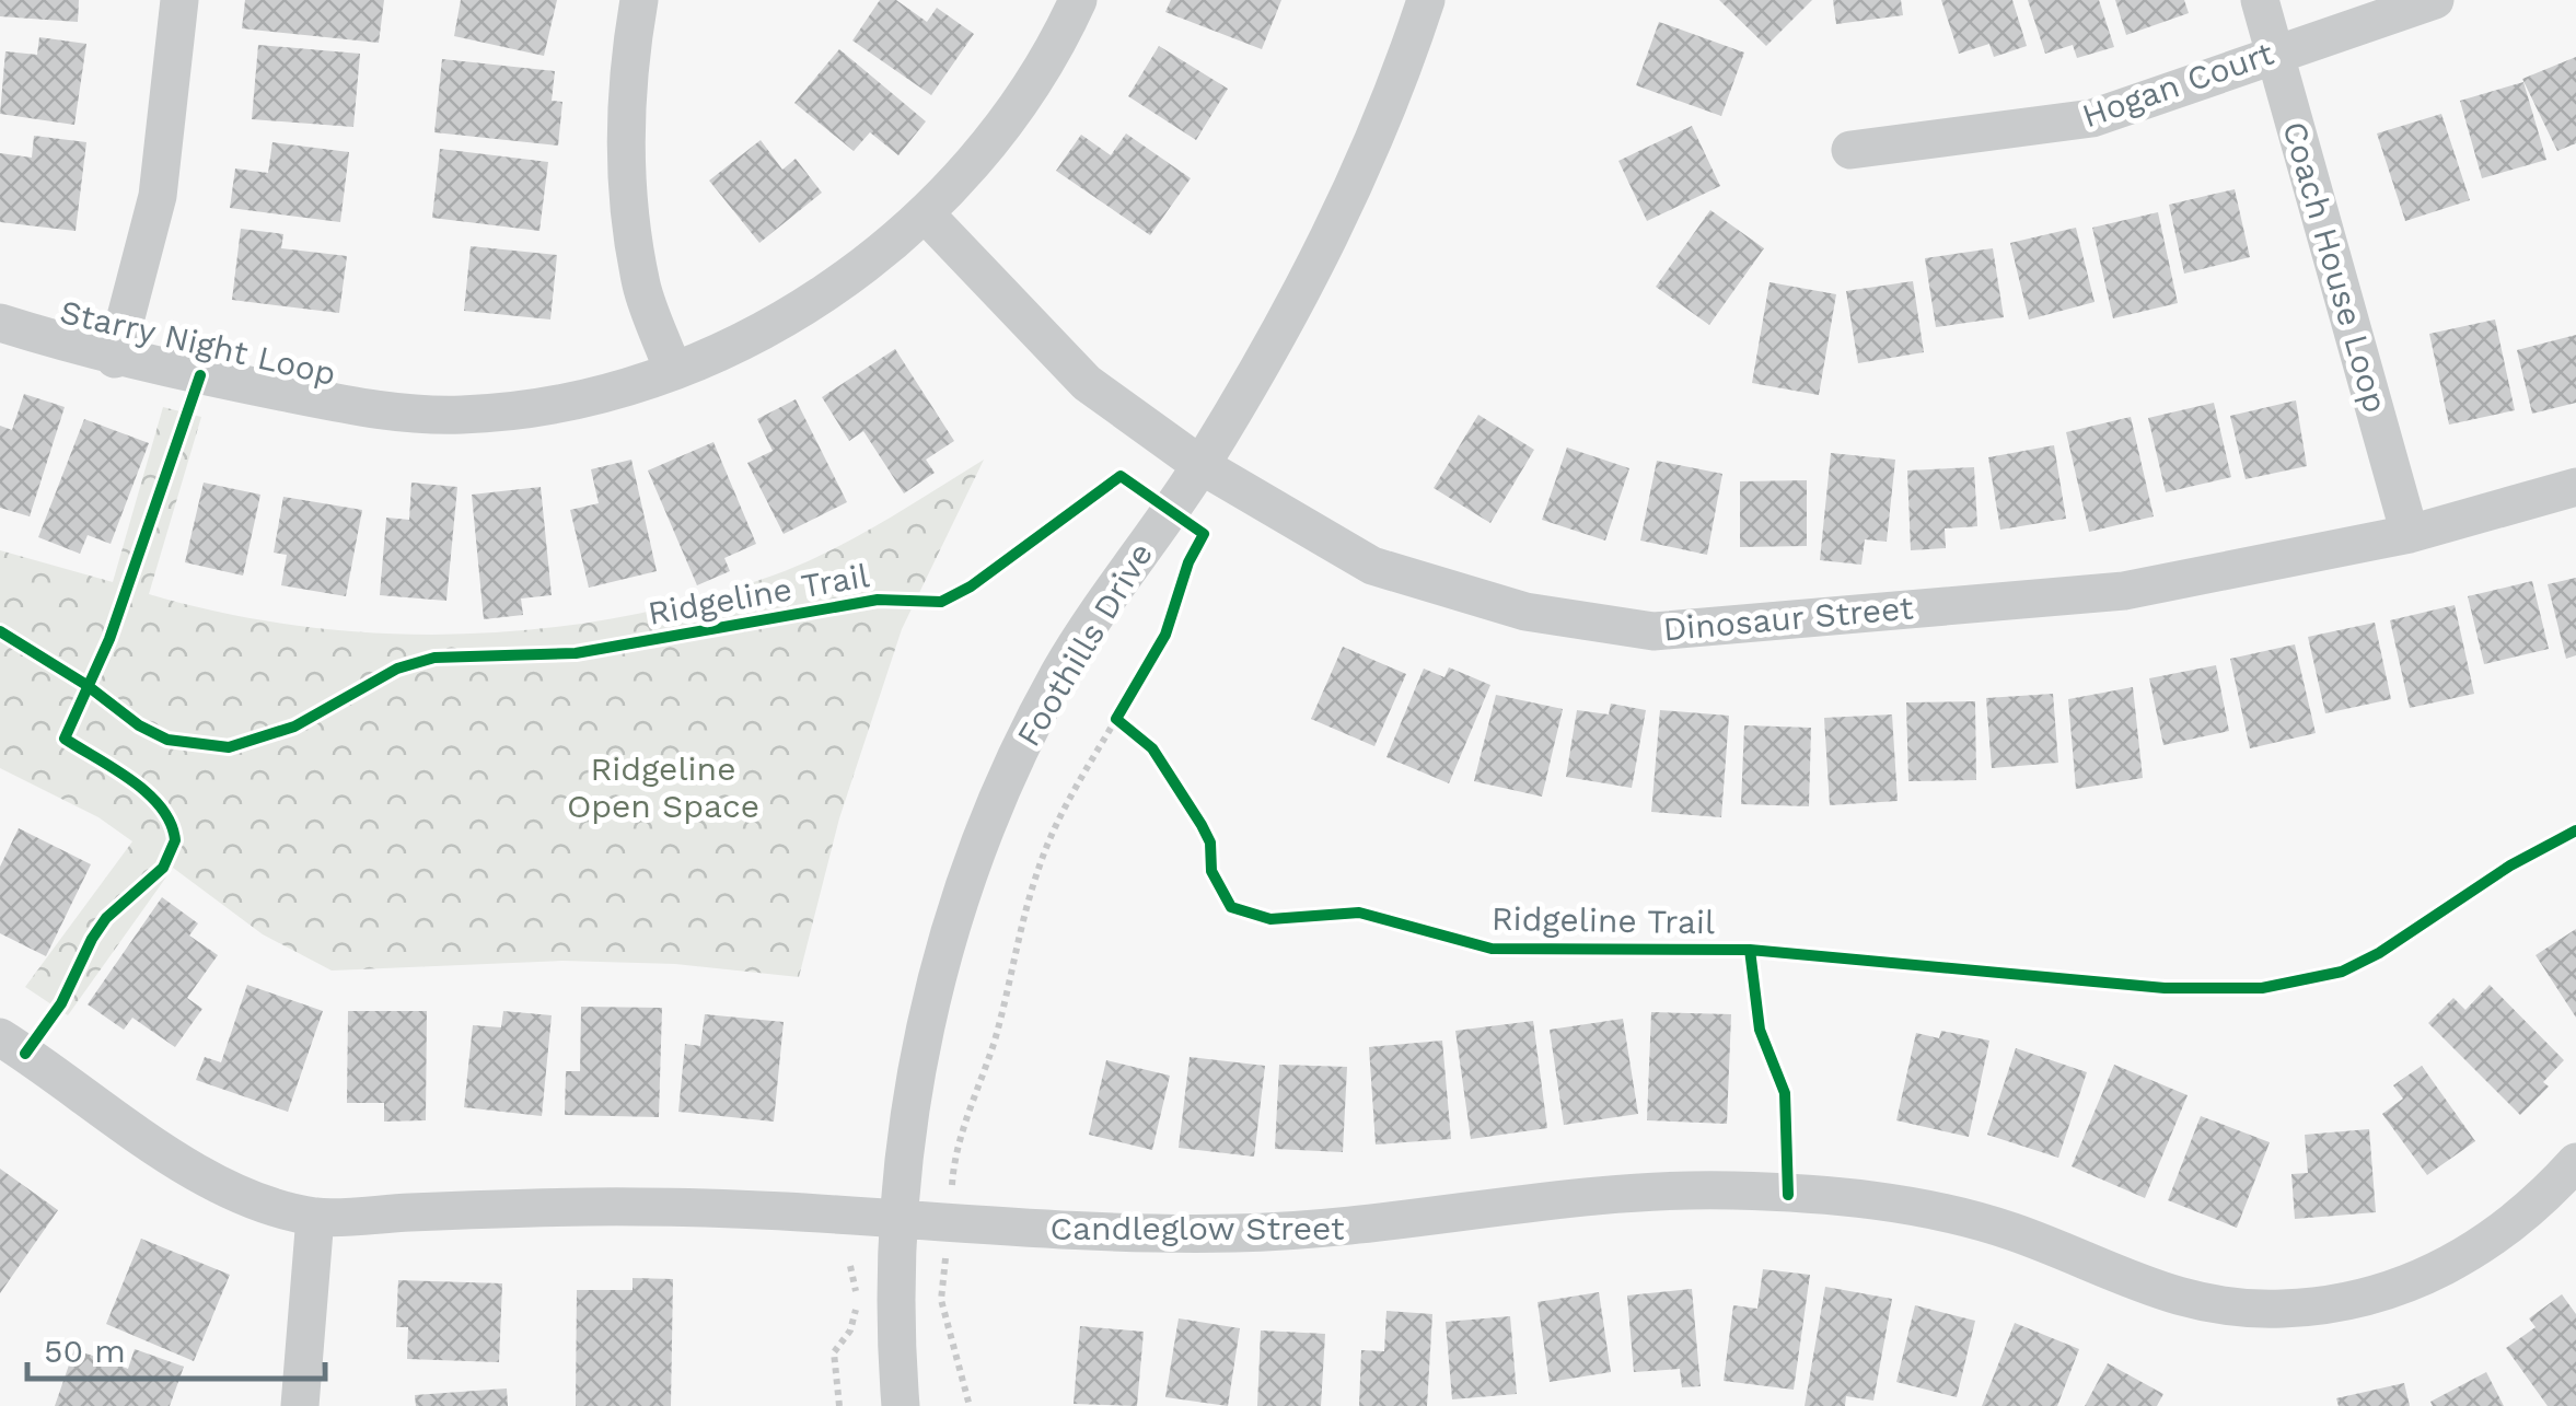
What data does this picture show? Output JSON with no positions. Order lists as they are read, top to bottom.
{
  "streets": {
    "street": [
      "Hogan Court",
      "Coach House Loop",
      "Starry Night Loop",
      "Dinosaur Street",
      "Foothills Drive",
      "Candleglow Street"
    ],
    "cycle path": ["Ridgeline Trail"]
  },
  "crossings": [
    ["Hogan Court", "Coach House Loop"],
    ["Coach House Loop", "Dinosaur Street"],
    ["Starry Night Loop", "Dinosaur Street"],
    ["Dinosaur Street", "Foothills Drive"],
    ["Foothills Drive", "Candleglow Street"]
  ],
  "parks": ["Ridgeline Open Space"],
  "scale_bar": "50 m"
}
